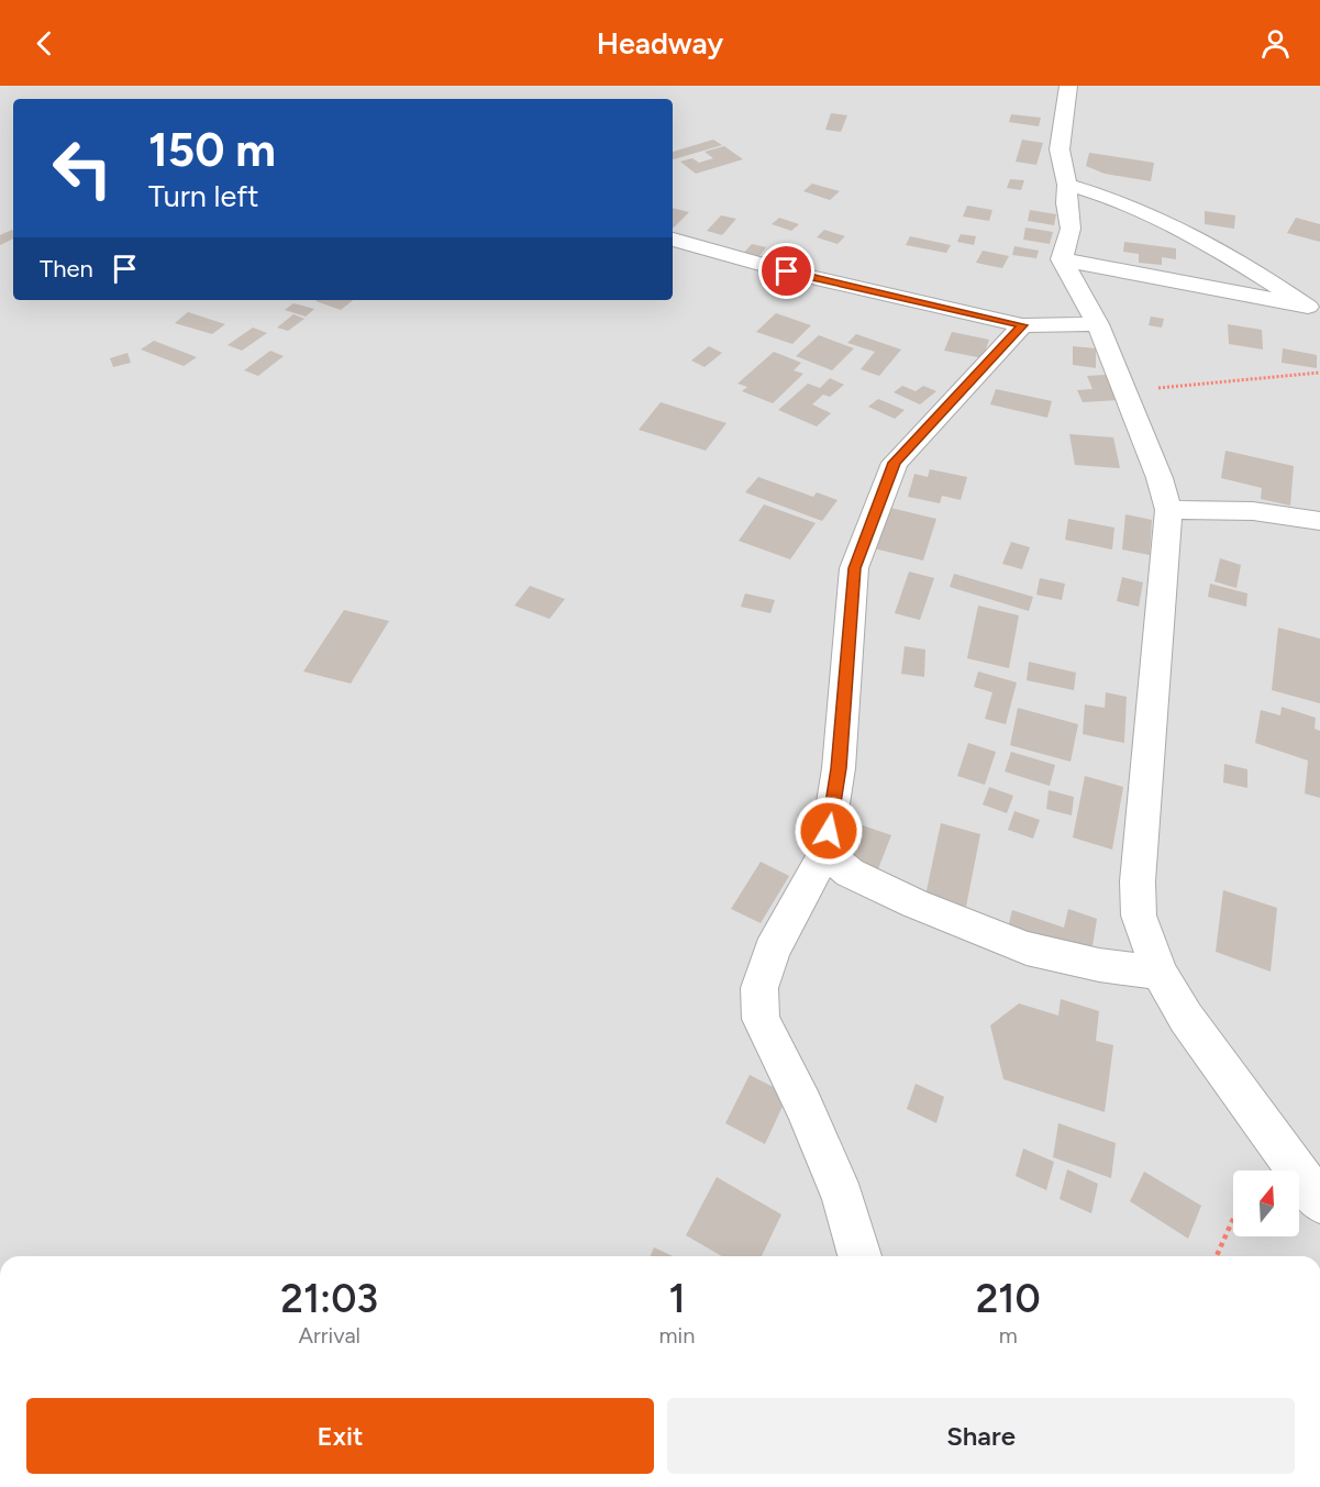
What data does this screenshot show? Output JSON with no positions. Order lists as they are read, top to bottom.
{
  "north": "top",
  "page": {
    "header": "Headway",
    "turn": ["150 m", "Turn left"],
    "then": "Then",
    "eta": [
      "21:03",
      "Arrival",
      "1",
      "min",
      "210",
      "m"
    ],
    "buttons": ["Exit", "Share"]
  }
}
